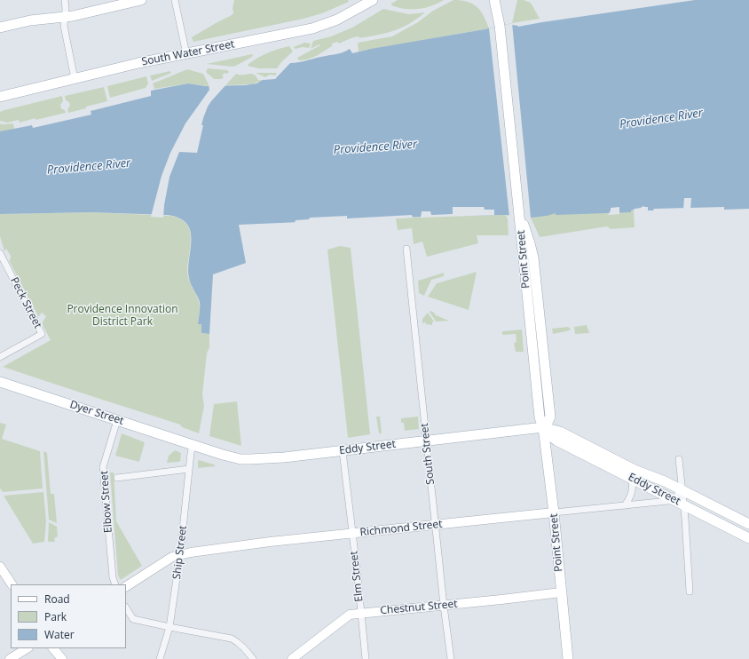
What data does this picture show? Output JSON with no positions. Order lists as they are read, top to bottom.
{
  "streets": {
    "main road": [
      "South Water Street",
      "Point Street",
      "Dyer Street",
      "Eddy Street"
    ],
    "street": [
      "Peck Street",
      "South Street",
      "Elbow Street",
      "Richmond Street",
      "Ship Street",
      "Elm Street",
      "Chestnut Street"
    ]
  },
  "crossings": [
    ["Point Street", "Eddy Street"],
    ["Point Street", "Richmond Street"],
    ["Point Street", "Chestnut Street"],
    ["Dyer Street", "Eddy Street"],
    ["Dyer Street", "Elbow Street"],
    ["Dyer Street", "Ship Street"],
    ["Eddy Street", "South Street"],
    ["Eddy Street", "Richmond Street"],
    ["Eddy Street", "Ship Street"],
    ["Eddy Street", "Elm Street"],
    ["South Street", "Richmond Street"],
    ["South Street", "Chestnut Street"],
    ["Richmond Street", "Ship Street"],
    ["Richmond Street", "Elm Street"],
    ["Elm Street", "Chestnut Street"]
  ],
  "water": ["Providence River"],
  "parks": ["Providence Innovation District Park"],
  "legend": ["Road", "Park", "Water"]
}
